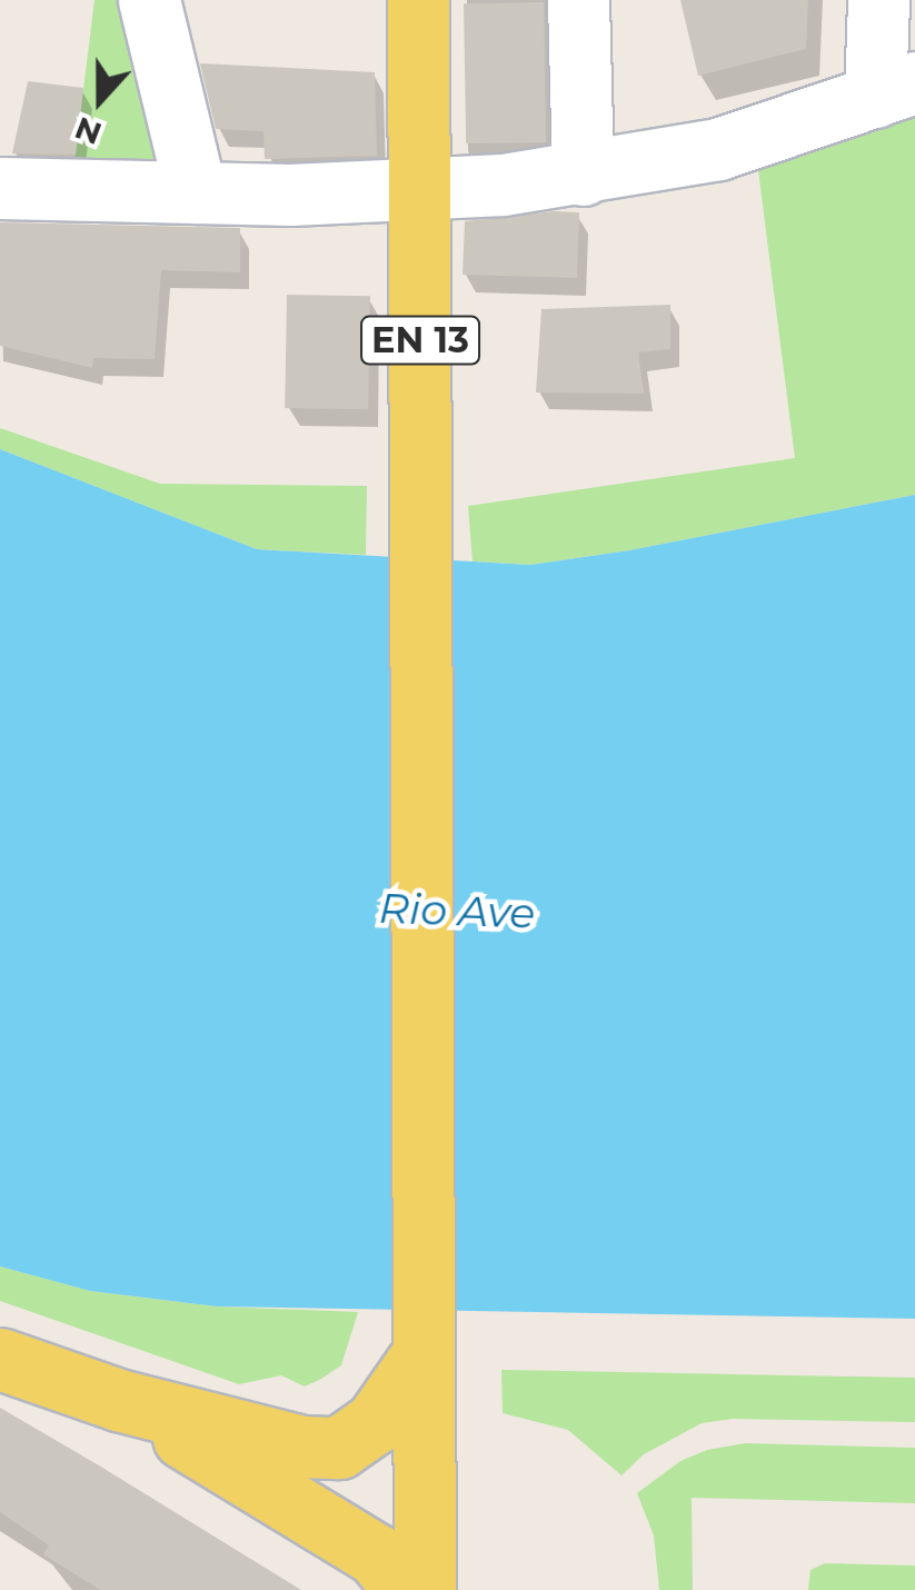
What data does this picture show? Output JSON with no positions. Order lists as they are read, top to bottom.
{
  "streets": {
    "main road": ["EN 13"]
  },
  "water": ["Rio Ave"],
  "north": "bottom"
}
